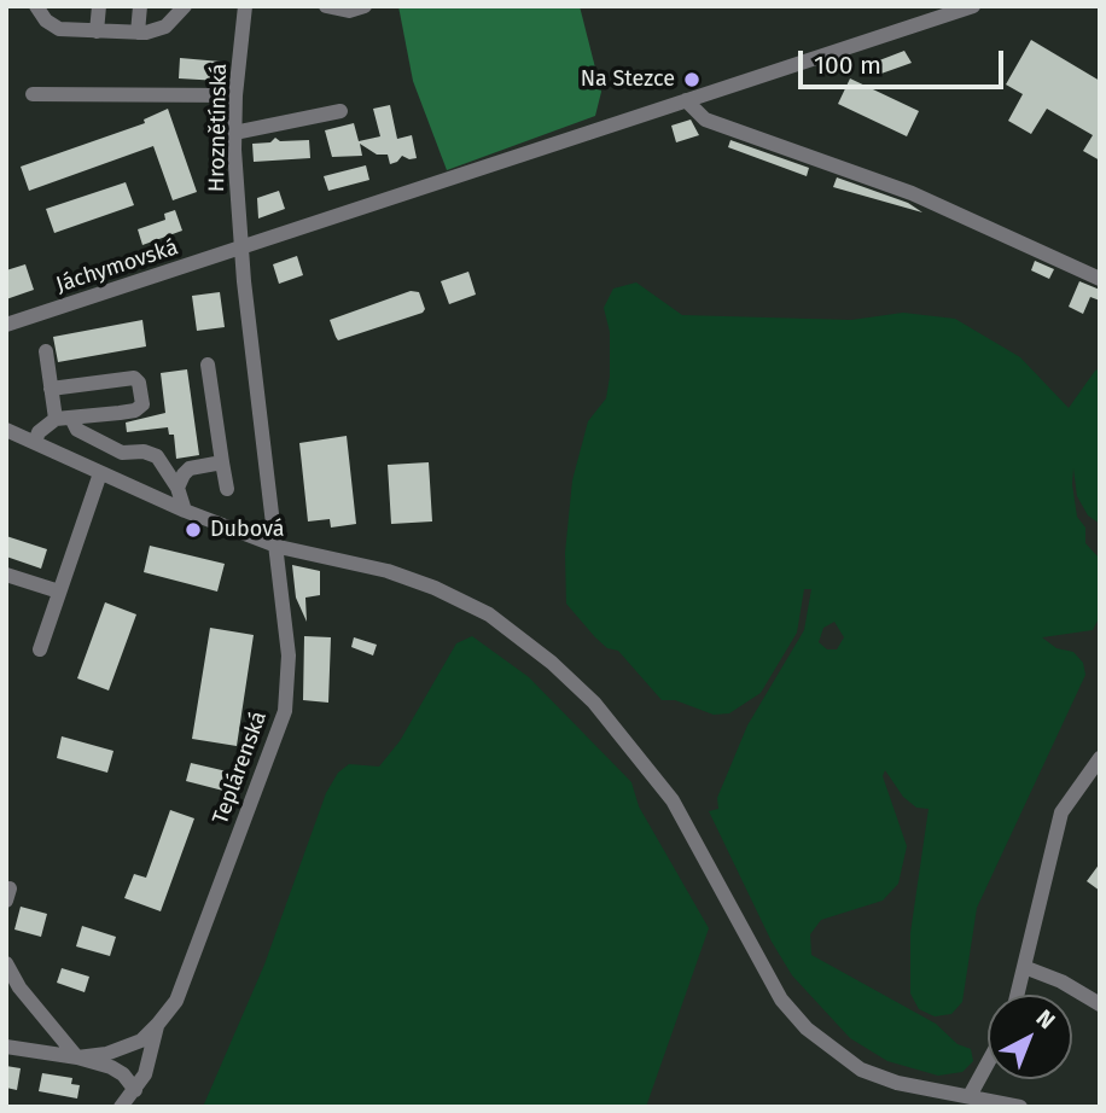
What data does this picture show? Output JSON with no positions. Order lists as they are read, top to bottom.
{
  "streets": {
    "street": ["Hroznětínská", "Jáchymovská", "Teplárenská"]
  },
  "crossings": [
    ["Hroznětínská", "Jáchymovská"],
    ["Hroznětínská", "Teplárenská"],
    ["Jáchymovská", "Teplárenská"]
  ],
  "places": ["Na Stezce", "Dubová"],
  "scale_bar": "100 m",
  "north": "top right"
}
